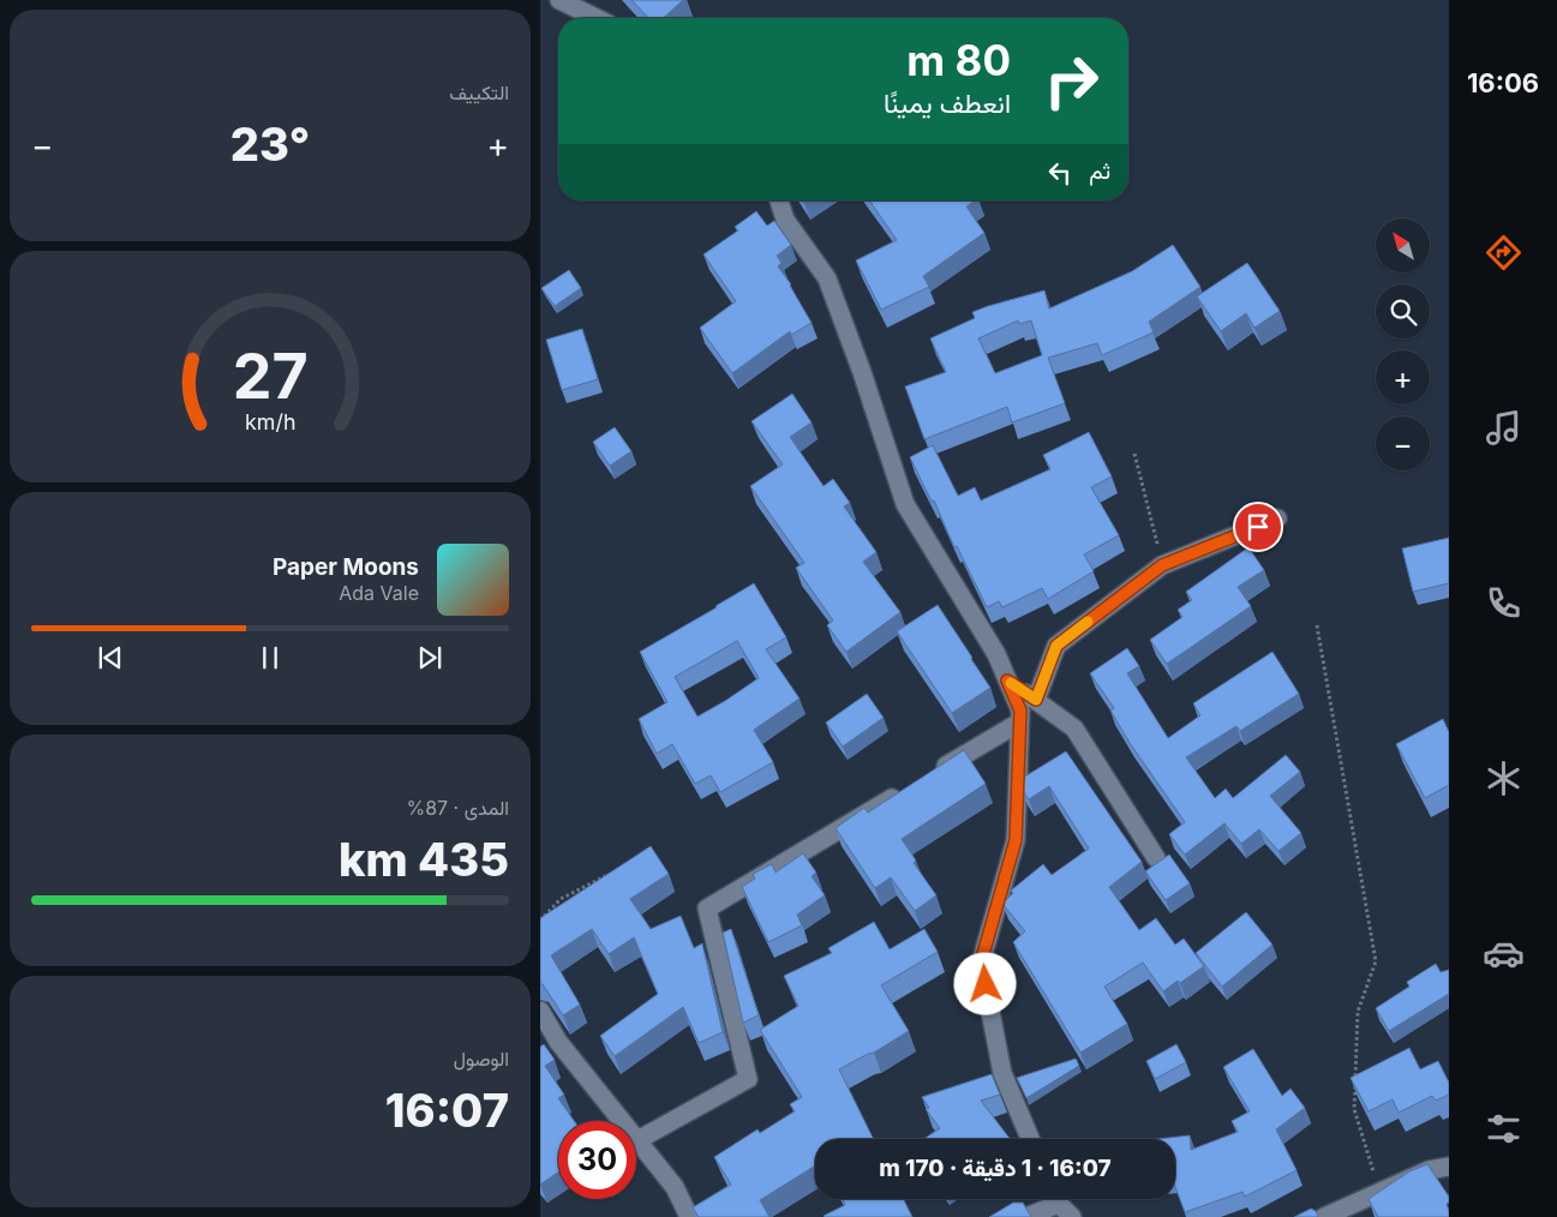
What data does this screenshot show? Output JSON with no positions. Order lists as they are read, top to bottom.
{
  "north": "top left",
  "page": {
    "tabs": "16:06",
    "tile": [
      "التكييف",
      ["المدى · 87%", "435 km"],
      ["الوصول", "16:07"]
    ],
    "turn": ["80 m", "انعطف يمينًا"],
    "heat": ["−", "23°", "+"],
    "then": "ثم",
    "map_buttons": ["+", "−"],
    "song": ["Paper Moons", "Ada Vale"],
    "limit": "30",
    "trip": "16:07 · 1 دقيقة · 170 m",
    "gauge": ["27", "km/h"]
  }
}
